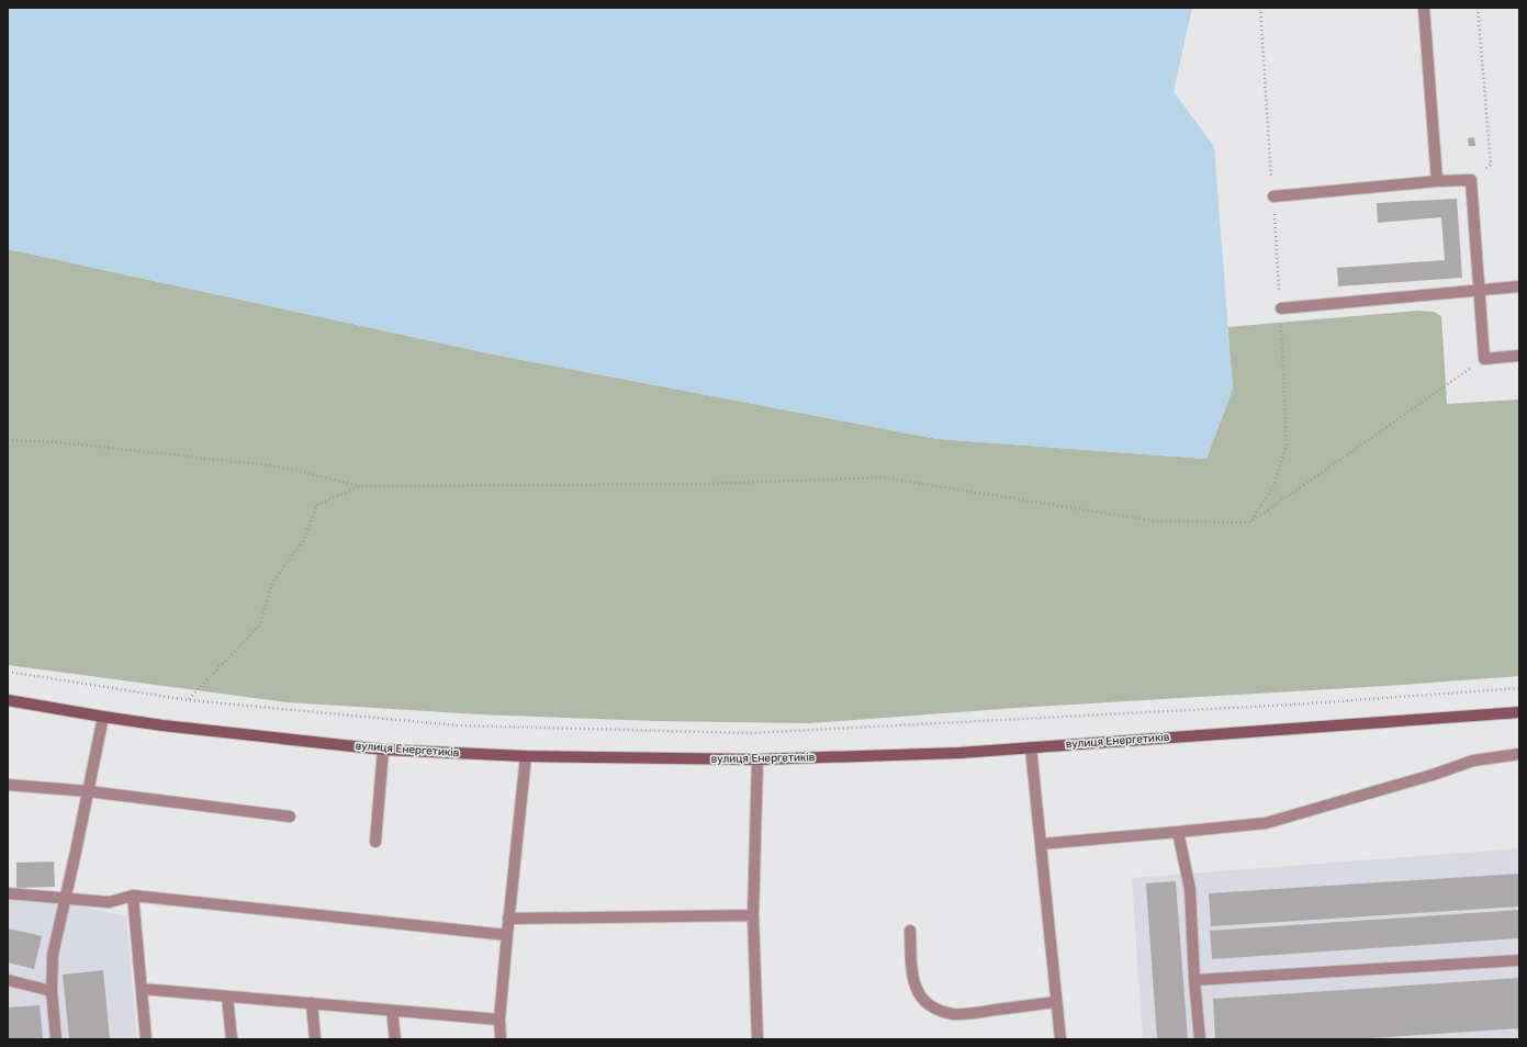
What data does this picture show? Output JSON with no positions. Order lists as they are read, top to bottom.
{
  "streets": {
    "main road": ["вулиця Енергетиків"]
  }
}
